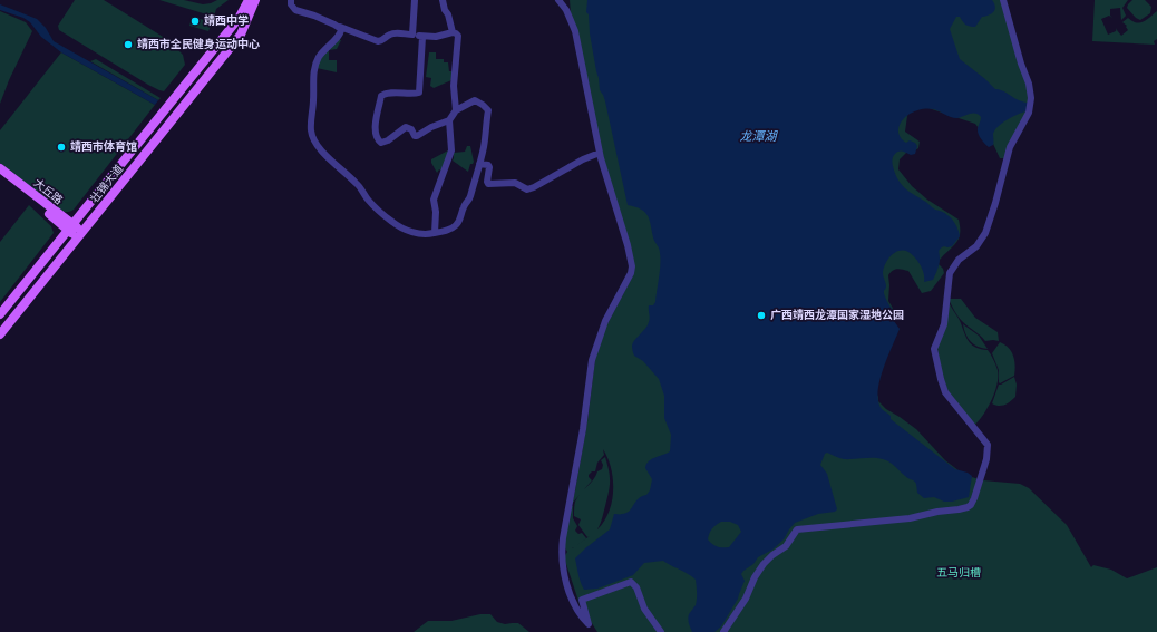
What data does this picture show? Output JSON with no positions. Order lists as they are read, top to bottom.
{
  "streets": {
    "main road": ["壮锦大道", "大丘路"]
  },
  "crossings": [
    ["壮锦大道", "大丘路"]
  ],
  "water": ["龙潭湖"],
  "parks": ["五马归槽"],
  "places": [
    "靖西中学",
    "靖西市全民健身运动中心",
    "靖西市体育馆",
    "广西靖西龙潭国家湿地公园"
  ]
}
